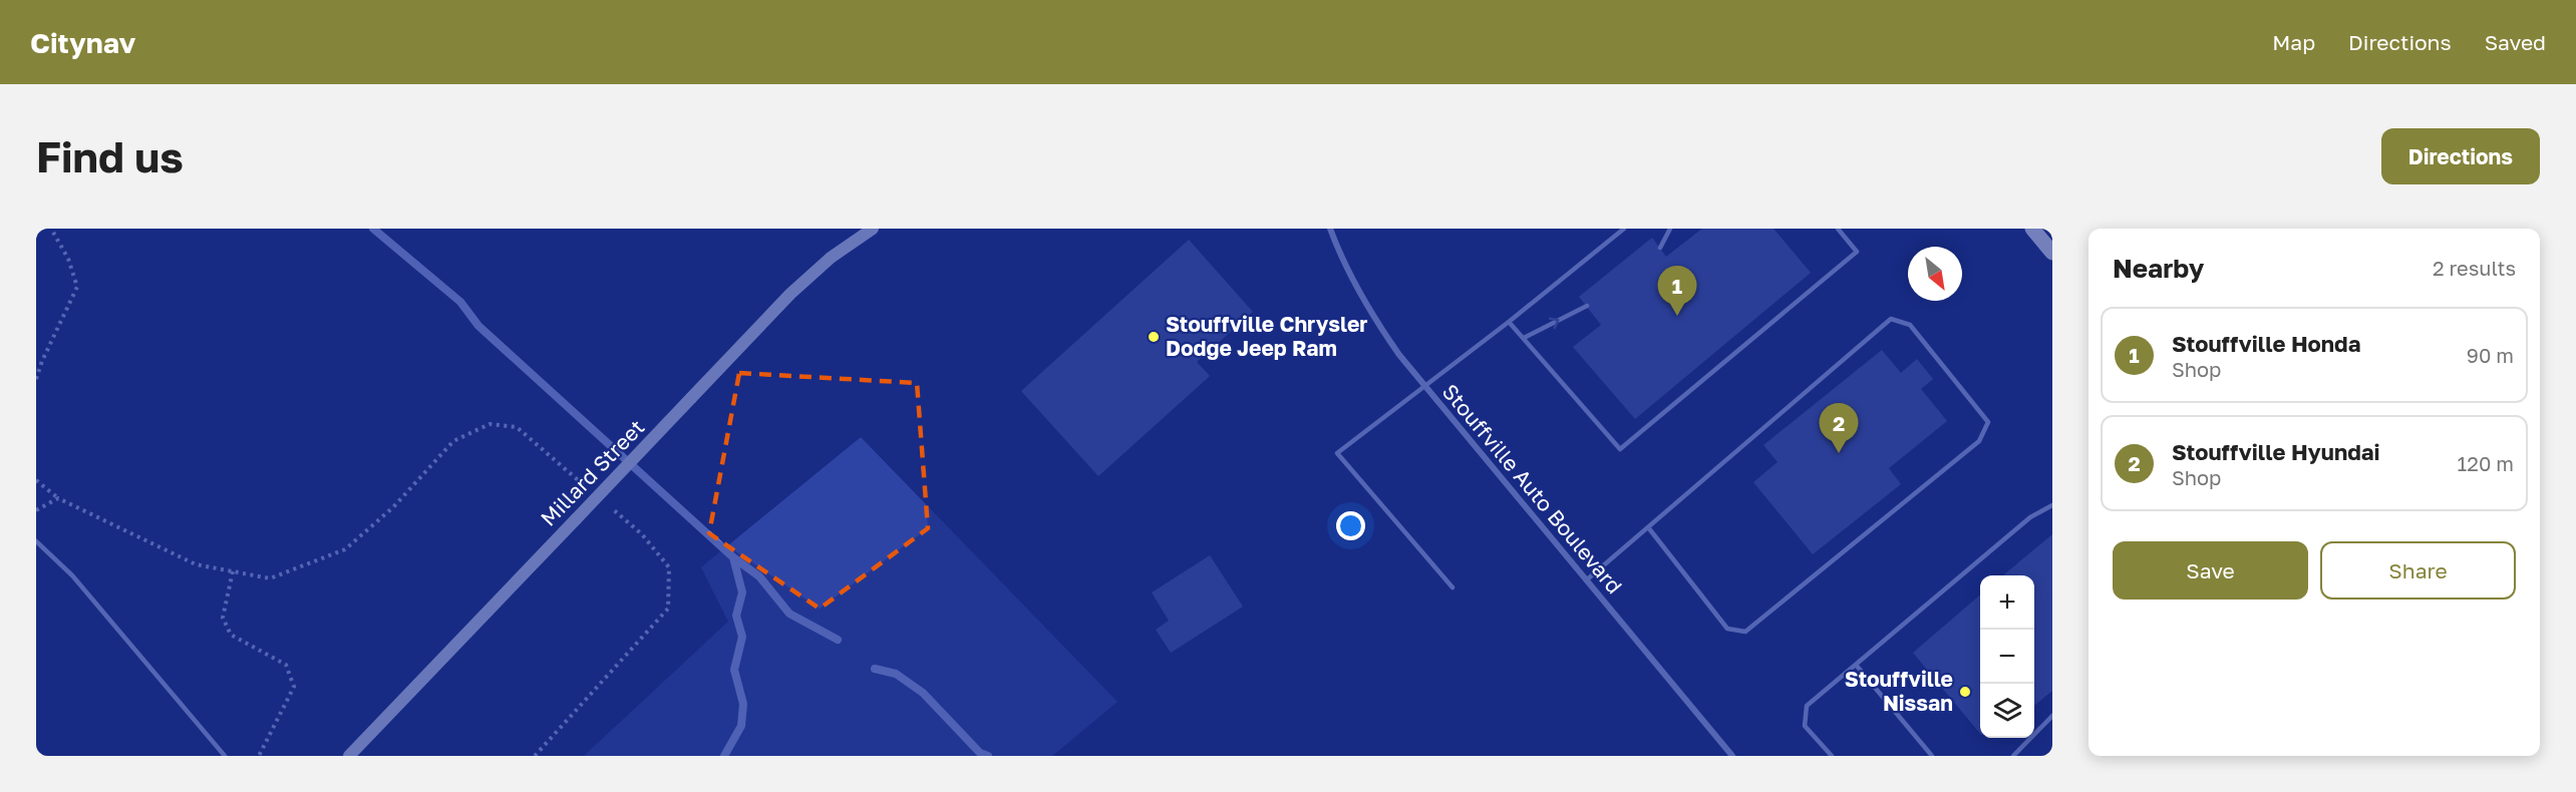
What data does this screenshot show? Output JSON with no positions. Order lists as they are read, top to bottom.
{
  "streets": {
    "street": ["Millard Street", "Stouffville Auto Boulevard"]
  },
  "places": ["Stouffville Chrysler Dodge Jeep Ram", "Stouffville Nissan"],
  "north": "bottom right",
  "page": {
    "header": "Citynav",
    "nav": ["Map", "Directions", "Saved"],
    "buttons": [
      "Directions",
      ["Save", "Share"]
    ],
    "title": "Find us",
    "heading": ["Nearby", "2 results"],
    "pins": ["1", "2"],
    "list": [
      {
        "mark": "1",
        "name": "Stouffville Honda",
        "note": "Shop",
        "value": "90 m"
      },
      {
        "mark": "2",
        "name": "Stouffville Hyundai",
        "note": "Shop",
        "value": "120 m"
      }
    ],
    "map_buttons": ["+", "−"]
  }
}
